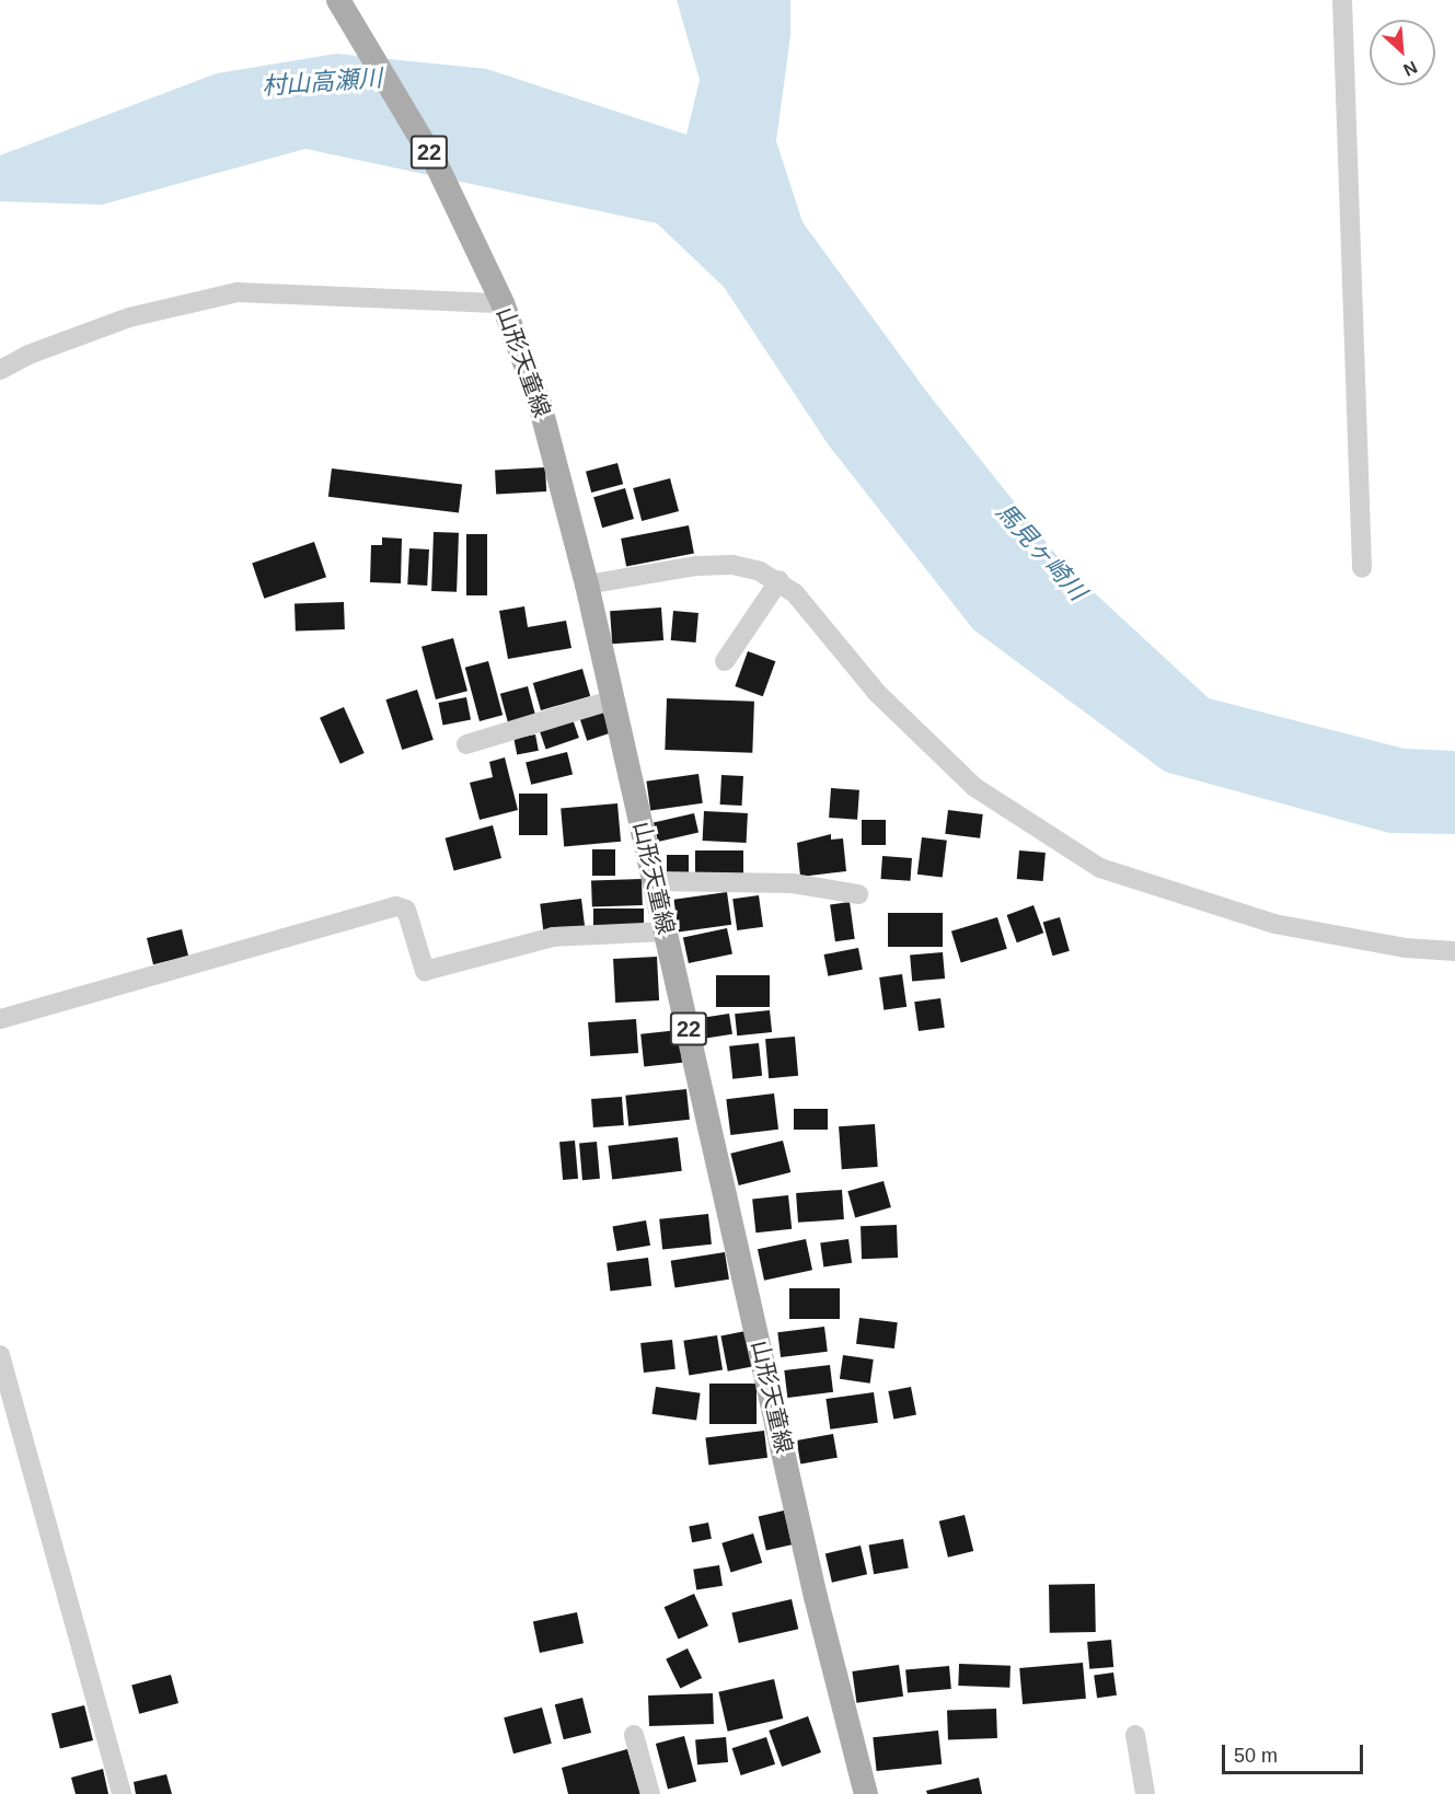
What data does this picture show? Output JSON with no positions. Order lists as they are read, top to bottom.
{
  "streets": {
    "main road": ["22", "山形天童線"]
  },
  "water": ["村山高瀬川", "馬見ヶ崎川"],
  "scale_bar": "50 m",
  "north": "bottom right"
}
